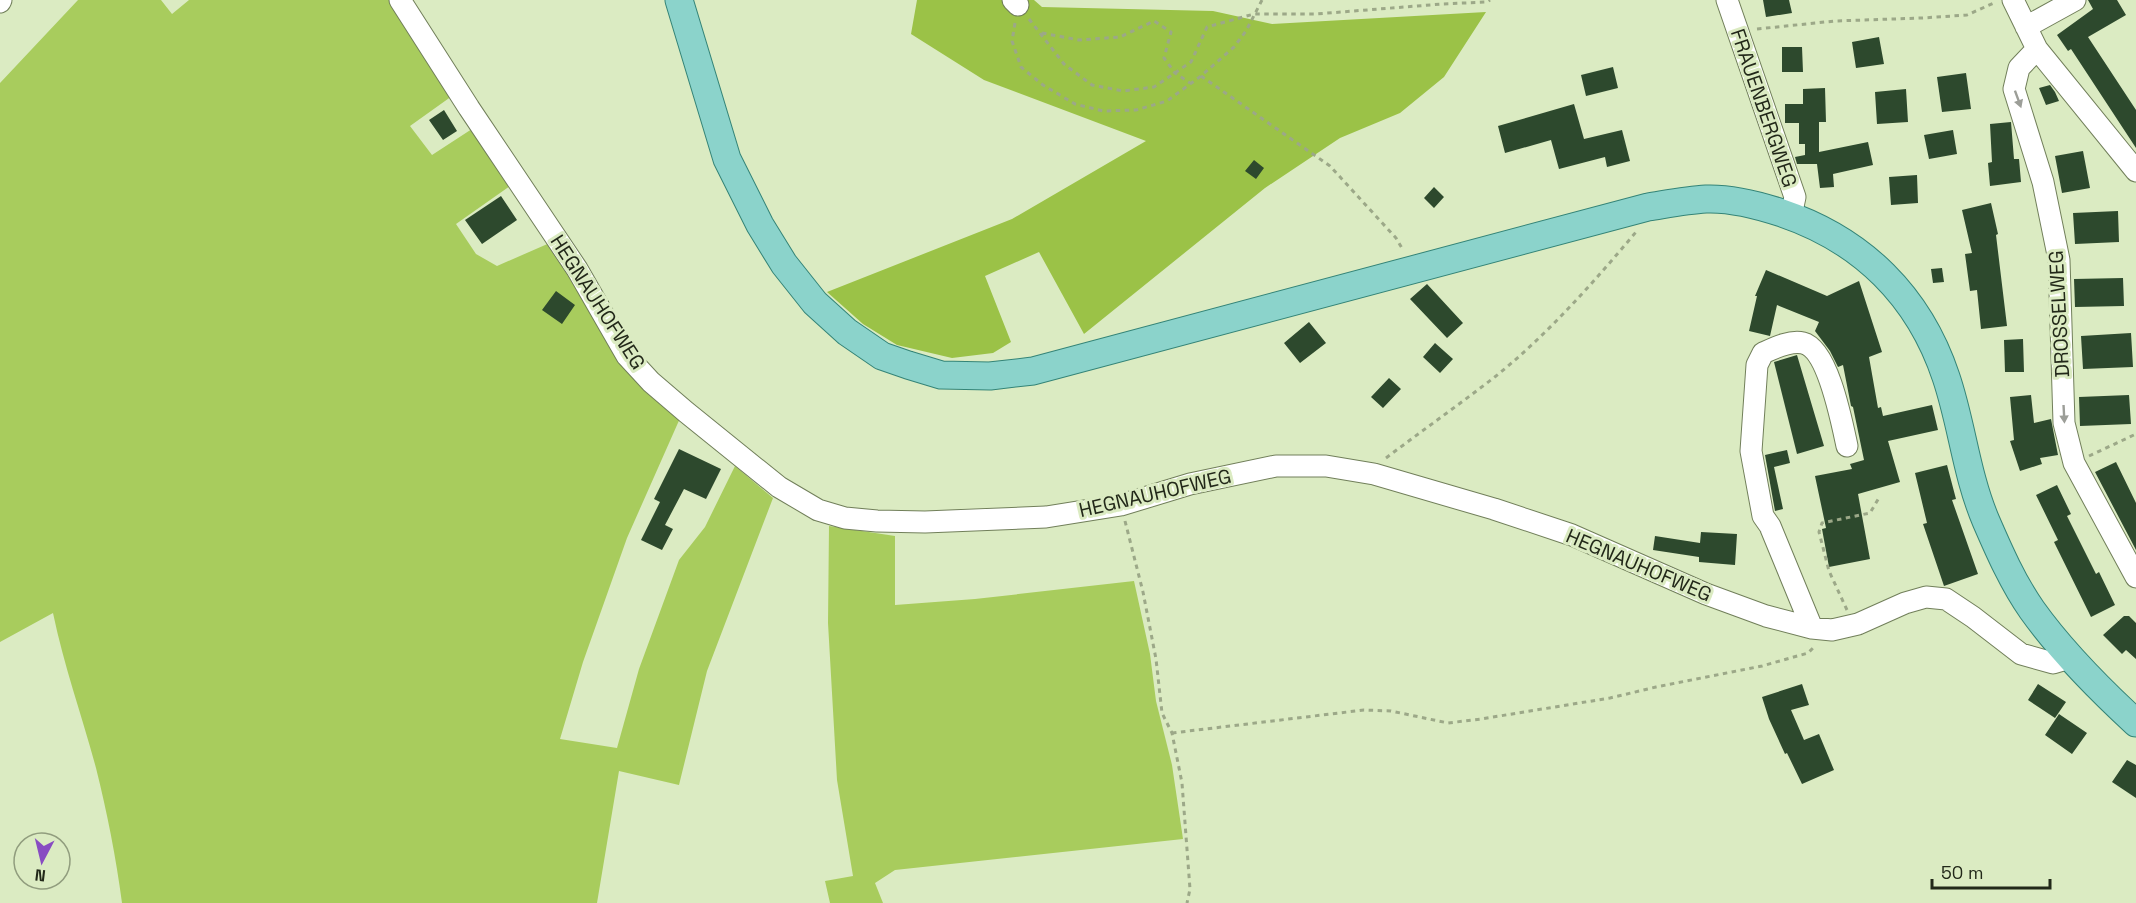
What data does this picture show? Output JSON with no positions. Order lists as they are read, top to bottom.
{
  "streets": {
    "street": ["FRAUENBERGWEG", "HEGNAUHOFWEG", "DROSSELWEG"]
  },
  "one_way": ["DROSSELWEG"],
  "scale_bar": "50 m",
  "north": "bottom"
}
